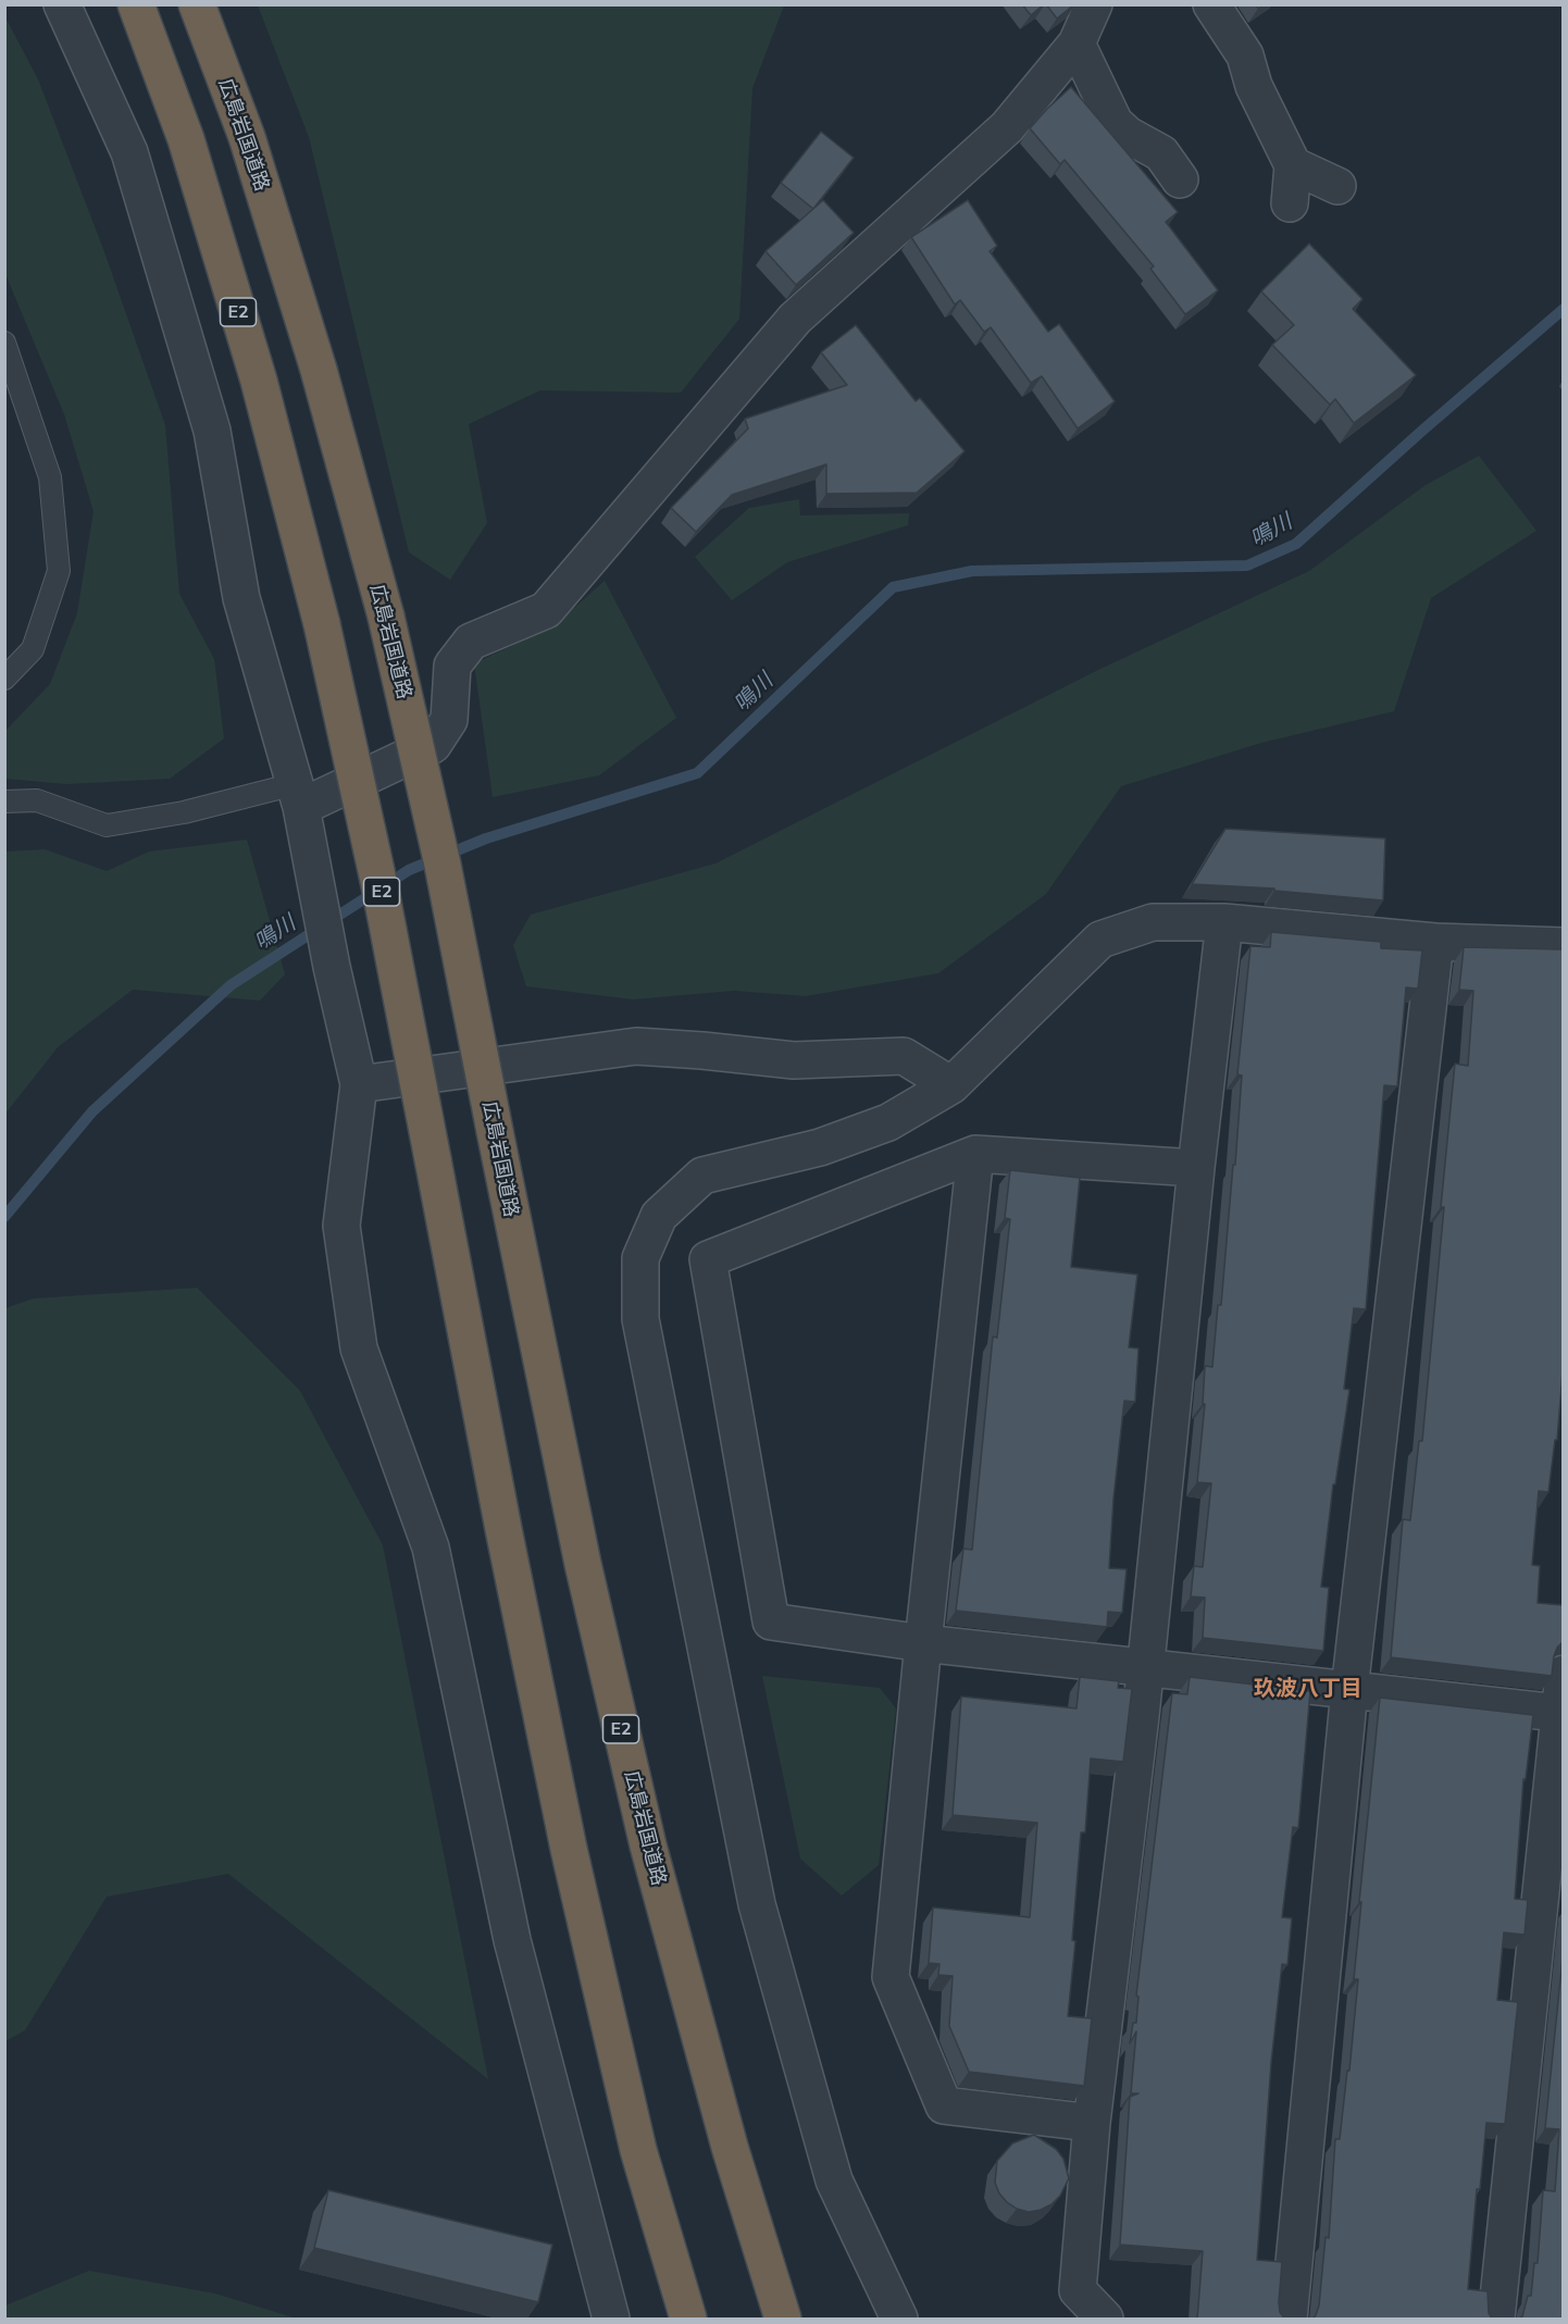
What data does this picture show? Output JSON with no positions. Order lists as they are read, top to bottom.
{
  "streets": {
    "highway": ["広島岩国道路", "E2"]
  },
  "districts": ["玖波八丁目"],
  "water": ["鳴川"]
}
